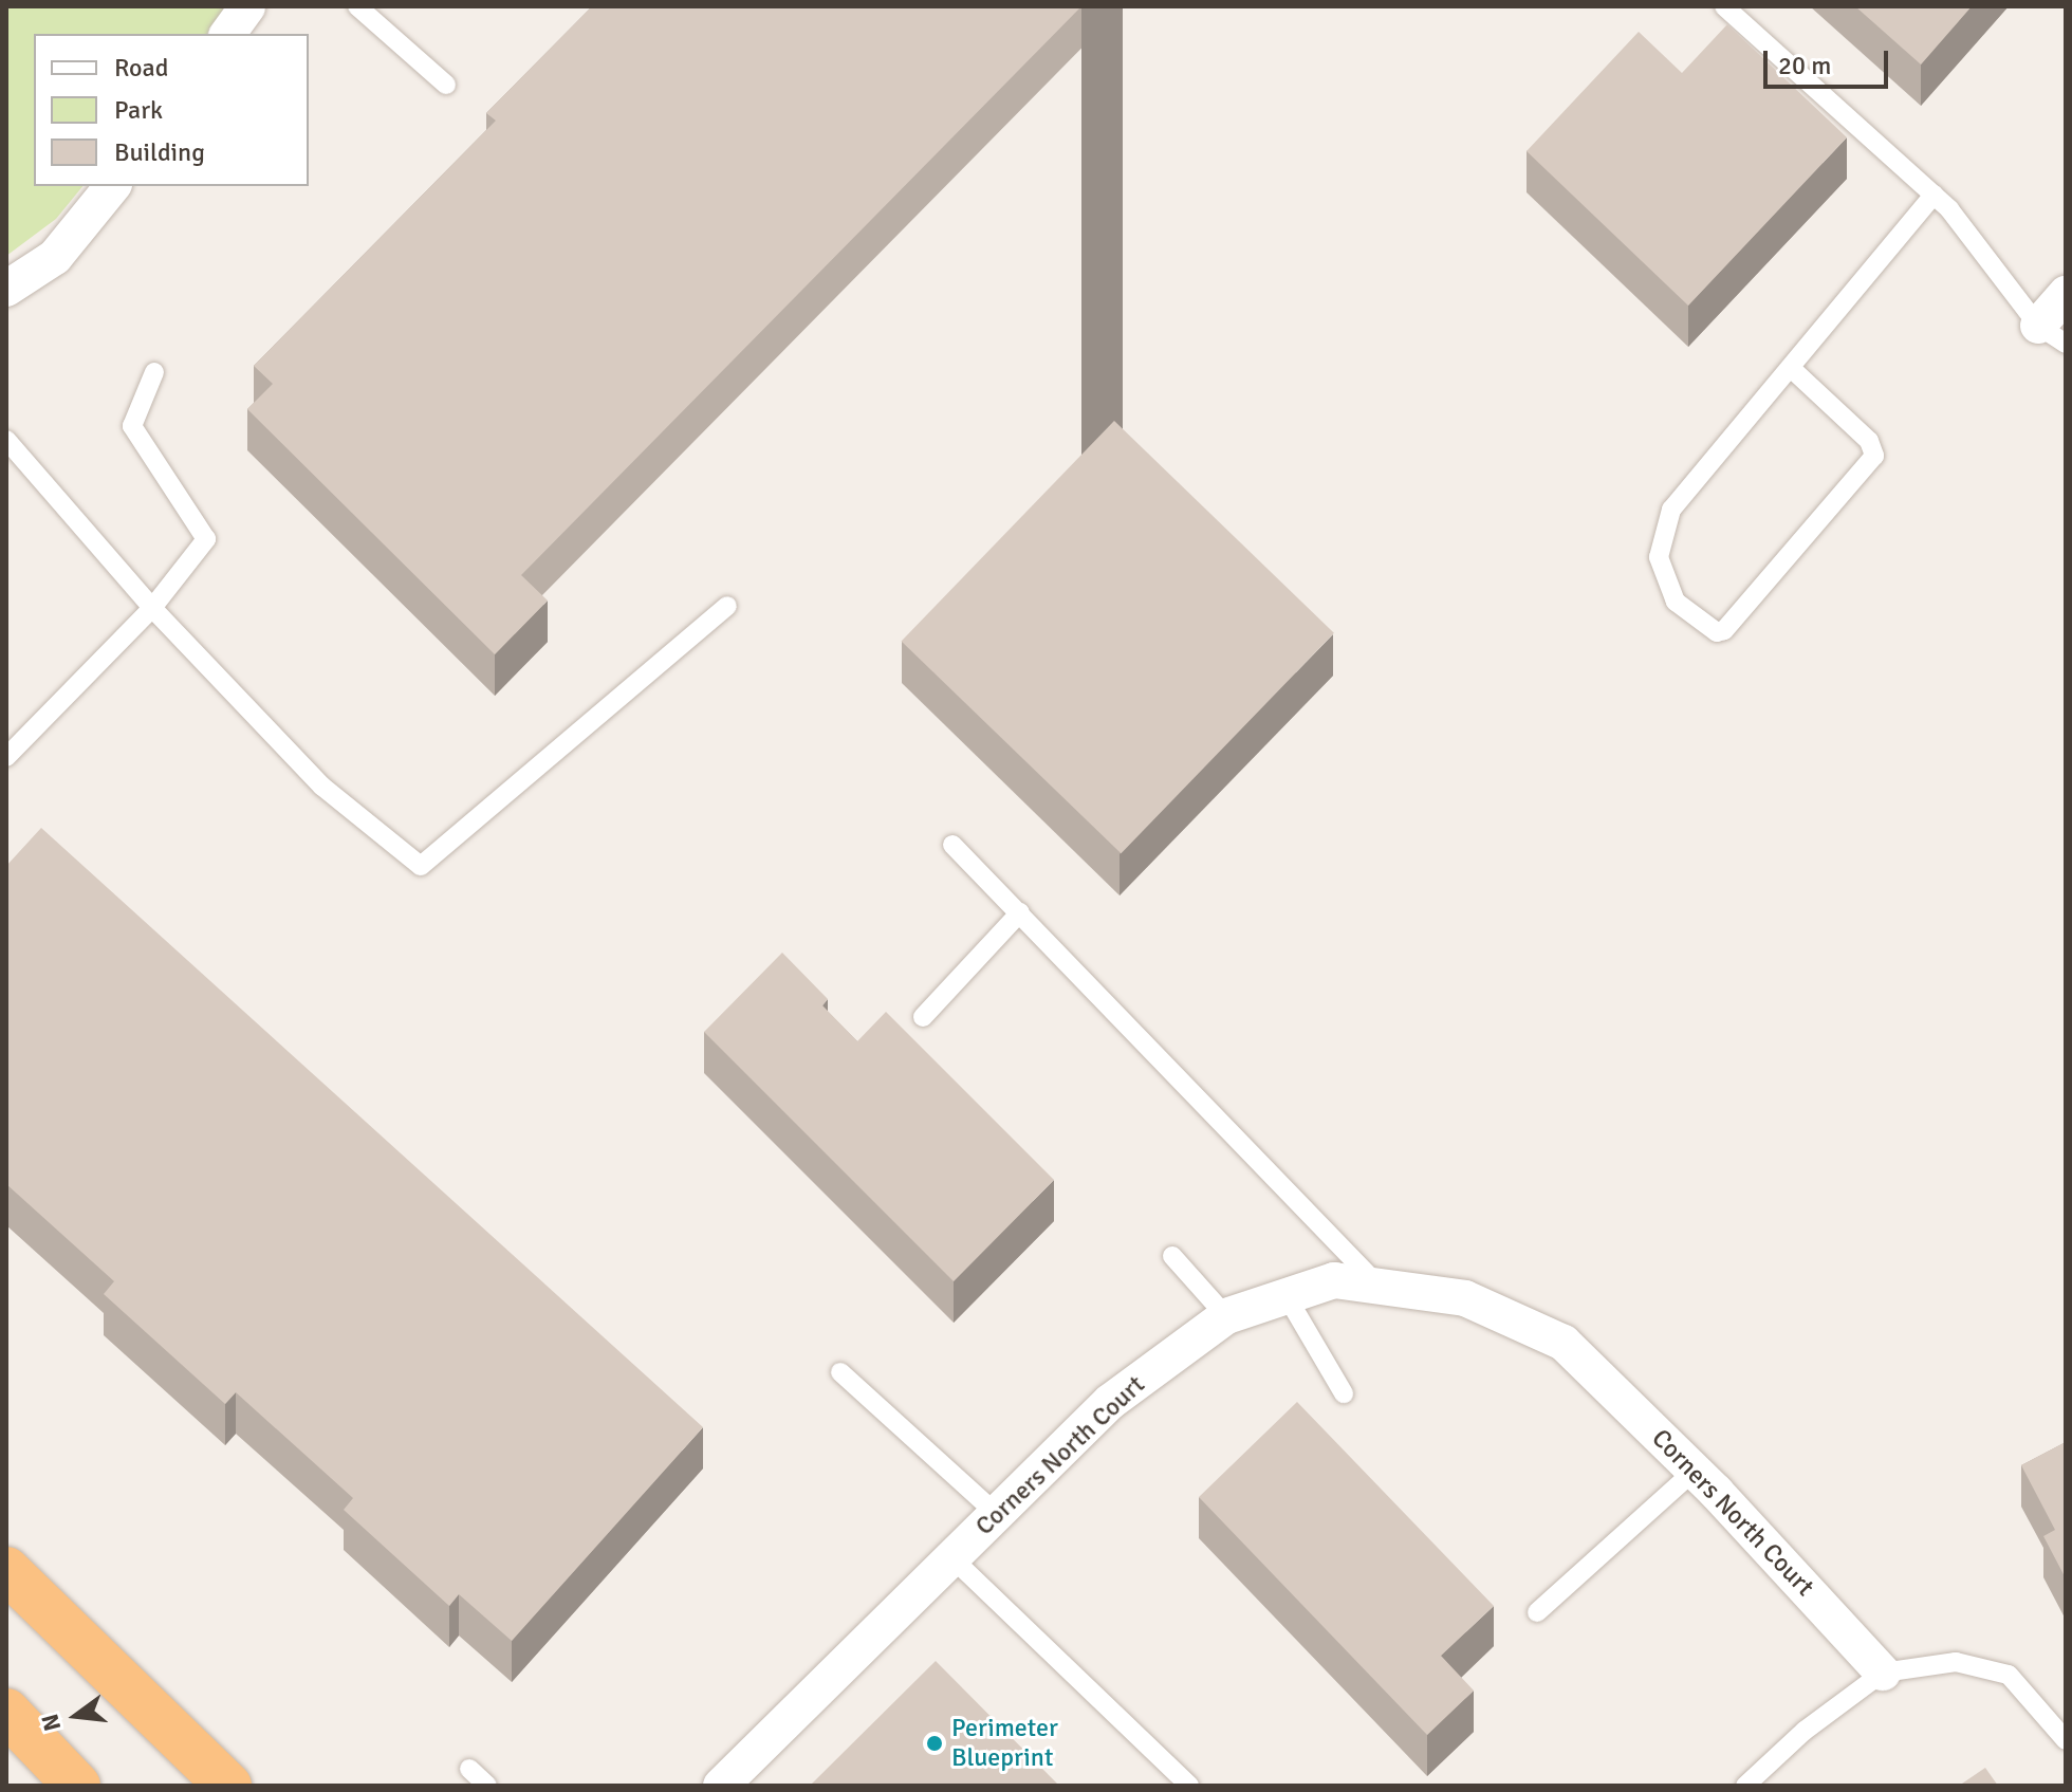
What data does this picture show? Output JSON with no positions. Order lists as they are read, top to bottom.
{
  "streets": {
    "street": ["Corners North Court"]
  },
  "places": ["Perimeter Blueprint"],
  "legend": ["Road", "Park", "Building"],
  "scale_bar": "20 m",
  "north": "left"
}
